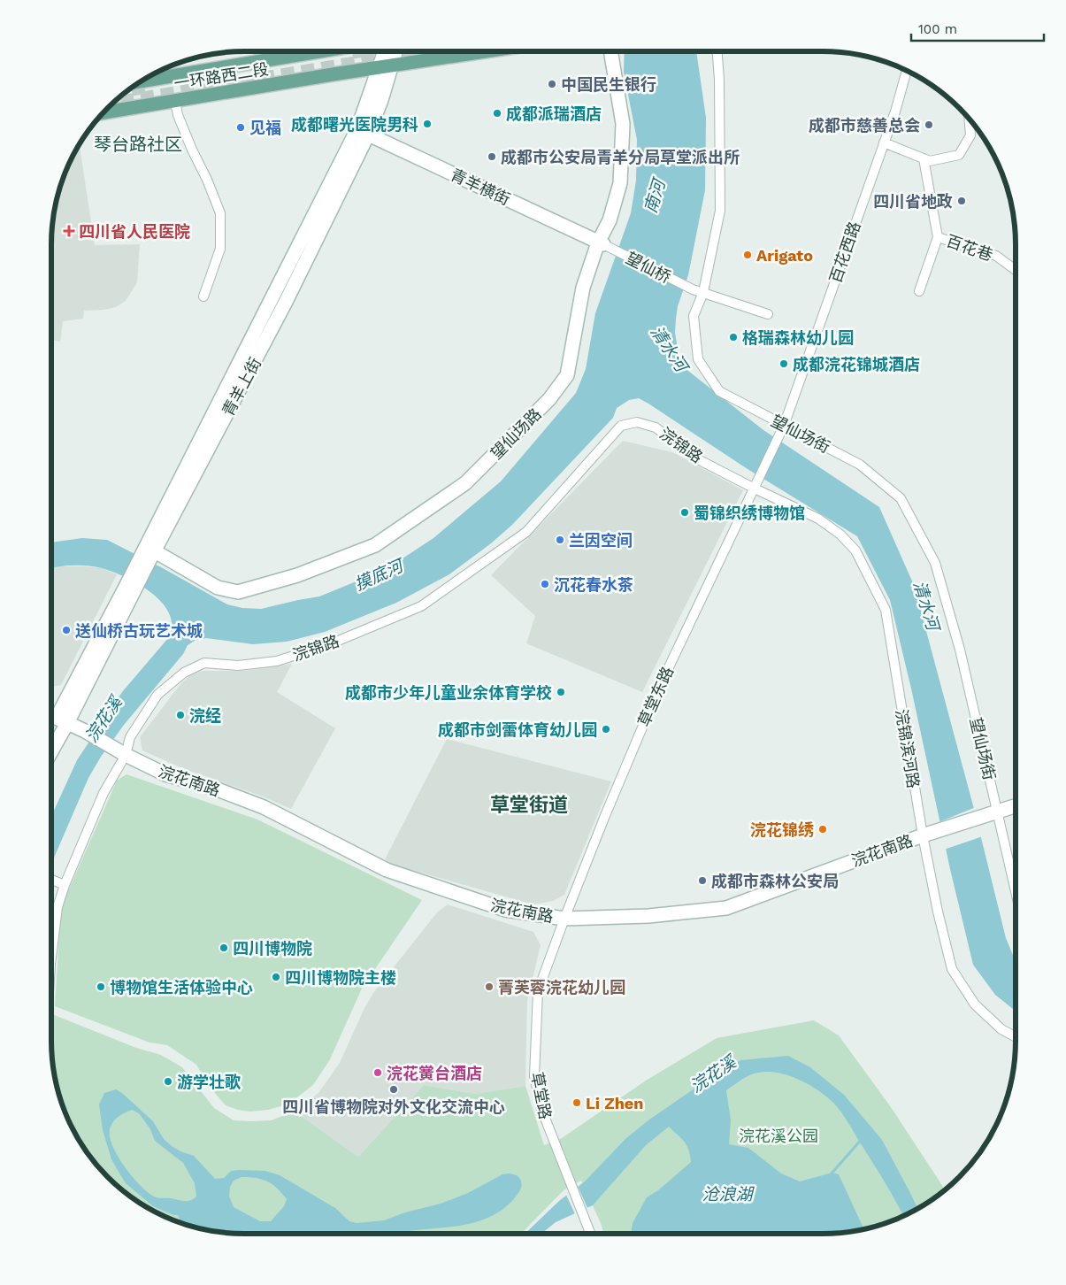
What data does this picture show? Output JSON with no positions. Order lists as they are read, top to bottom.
{
  "streets": {
    "main road": ["一环路西二段"],
    "street": [
      "青羊横街",
      "百花巷",
      "百花西路",
      "望仙桥",
      "青羊上街",
      "望仙场路",
      "望仙场街",
      "浣锦路",
      "草堂东路",
      "浣锦滨河路",
      "浣花南路",
      "草堂路"
    ]
  },
  "crossings": [
    ["一环路西二段", "青羊上街"],
    ["青羊横街", "望仙桥"],
    ["青羊横街", "青羊上街"],
    ["青羊横街", "望仙场路"],
    ["百花西路", "望仙场街"],
    ["百花西路", "草堂东路"],
    ["望仙桥", "望仙场路"],
    ["望仙桥", "望仙场街"],
    ["青羊上街", "望仙场路"],
    ["青羊上街", "浣花南路"],
    ["望仙场街", "浣花南路"],
    ["浣锦路", "草堂东路"],
    ["浣锦路", "浣锦滨河路"],
    ["浣锦路", "浣花南路"],
    ["草堂东路", "浣锦滨河路"],
    ["草堂东路", "浣花南路"],
    ["草堂东路", "草堂路"],
    ["浣锦滨河路", "浣花南路"],
    ["浣花南路", "草堂路"]
  ],
  "districts": ["琴台路社区", "草堂街道"],
  "water": [
    "南河",
    "清水河",
    "摸底河",
    "浣花溪",
    "沧浪湖"
  ],
  "parks": ["浣花溪公园"],
  "places": {
    "other": [
      "中国民生银行",
      "成都派瑞酒店",
      "成都曙光医院男科",
      "成都市慈善总会",
      "见福",
      "成都市公安局青羊分局草堂派出所",
      "四川省地政",
      "Arigato",
      "格瑞森林幼儿园",
      "成都浣花锦城酒店",
      "蜀锦织绣博物馆",
      "兰因空间",
      "沉花春水茶",
      "送仙桥古玩艺术城",
      "成都市少年儿童业余体育学校",
      "浣经",
      "成都市剑蕾体育幼儿园",
      "浣花锦绣",
      "成都市森林公安局",
      "四川博物院",
      "四川博物院主楼",
      "博物馆生活体验中心",
      "菁芙蓉浣花幼儿园",
      "浣花黉台酒店",
      "游学壮歌",
      "四川省博物院对外文化交流中心",
      "Li Zhen"
    ],
    "health": ["四川省人民医院"]
  },
  "scale_bar": "100 m"
}
